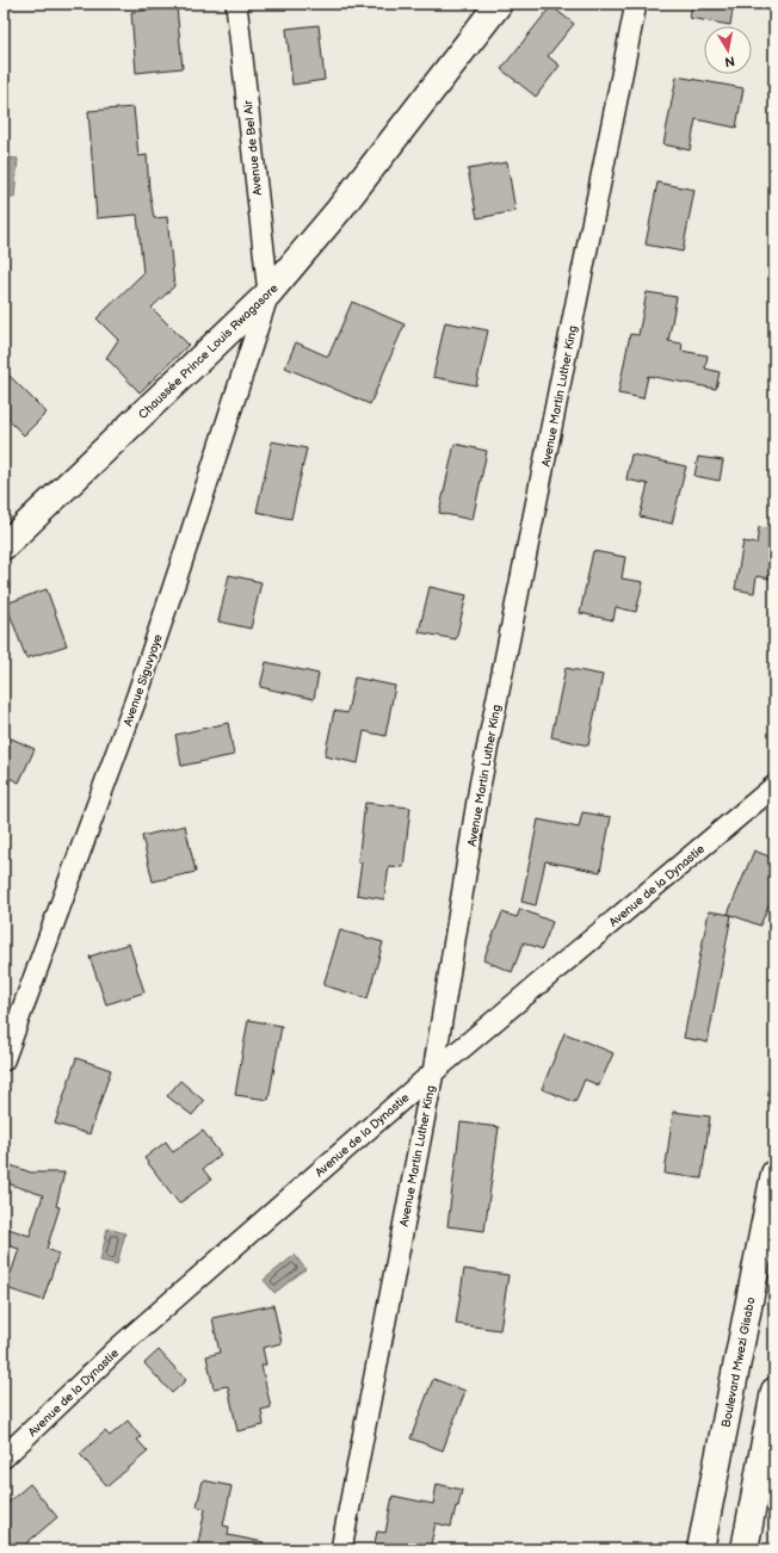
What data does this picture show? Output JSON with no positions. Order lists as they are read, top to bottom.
{
  "streets": {
    "street": [
      "Avenue de Bel Air",
      "Chaussée Prince Louis Rwagasore",
      "Avenue Martin Luther King",
      "Avenue Siguvyaye",
      "Avenue de la Dynastie",
      "Boulevard Mwezi Gisabo"
    ]
  },
  "crossings": [
    ["Avenue de Bel Air", "Chaussée Prince Louis Rwagasore"],
    ["Avenue de Bel Air", "Avenue Siguvyaye"],
    ["Chaussée Prince Louis Rwagasore", "Avenue Siguvyaye"],
    ["Avenue Martin Luther King", "Avenue de la Dynastie"]
  ],
  "north": "bottom"
}
